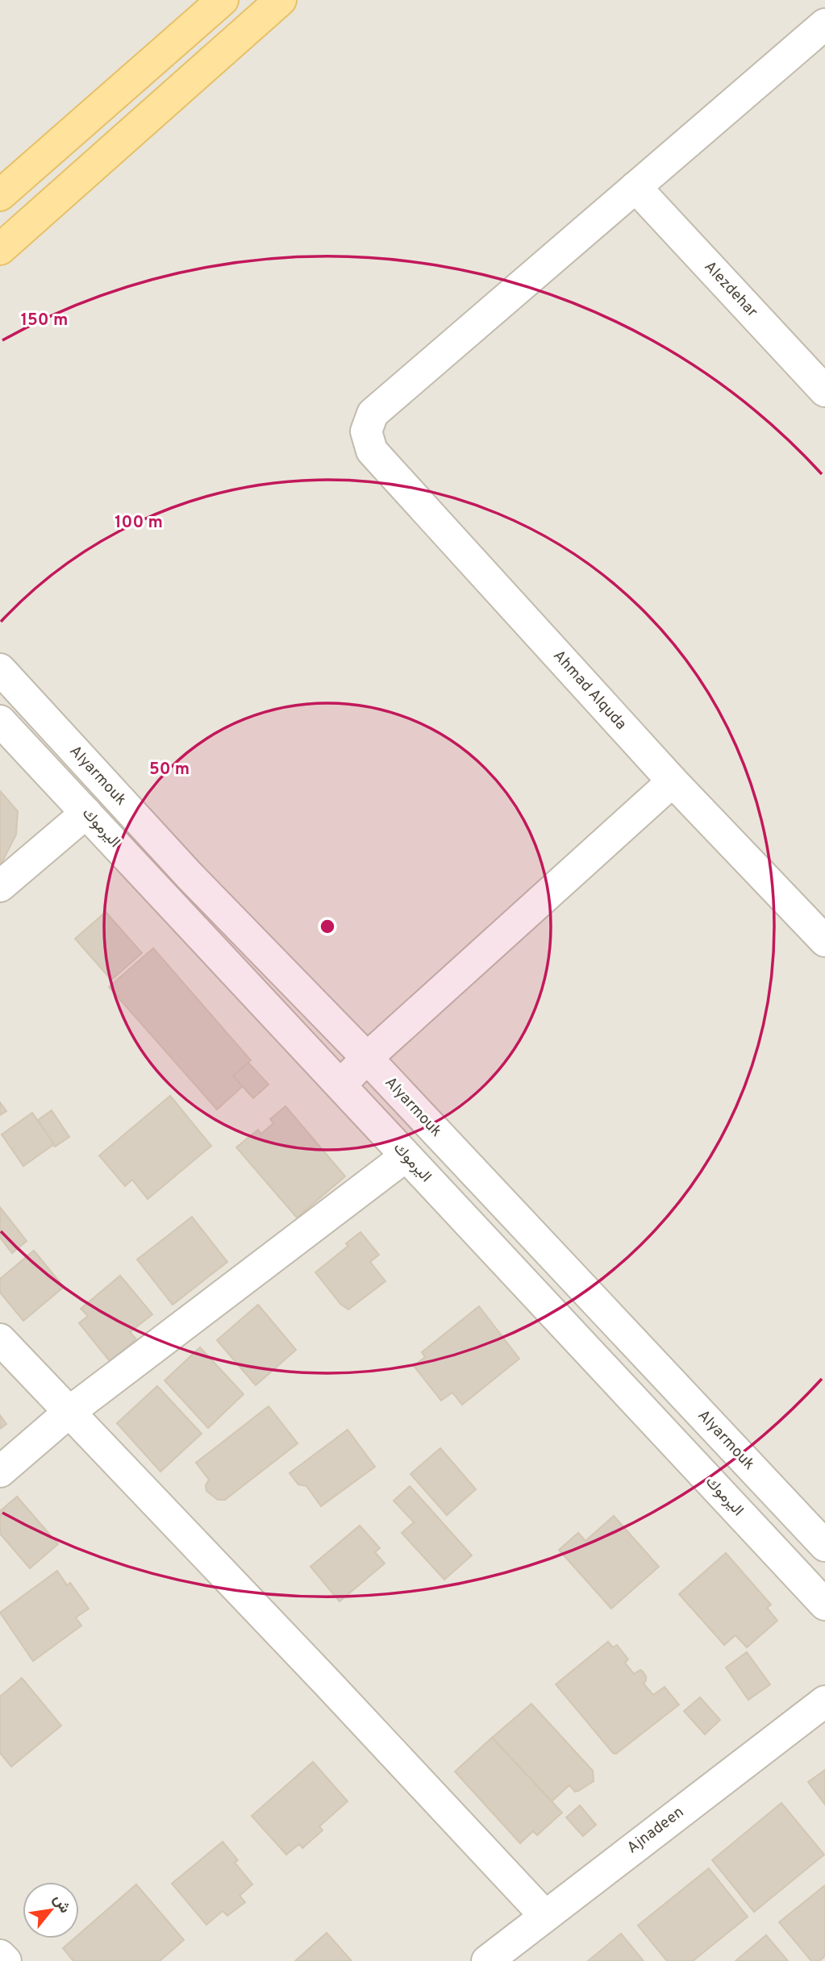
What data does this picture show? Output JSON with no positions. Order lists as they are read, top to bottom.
{
  "streets": {
    "street": [
      "Alezdehar",
      "Ahmad Alquda",
      "Alyarmouk",
      "اليرموك",
      "Ajnadeen"
    ]
  },
  "crossings": [
    ["Alezdehar", "Ahmad Alquda"]
  ],
  "north": "top right",
  "rings": ["150 m", "100 m", "50 m"]
}
